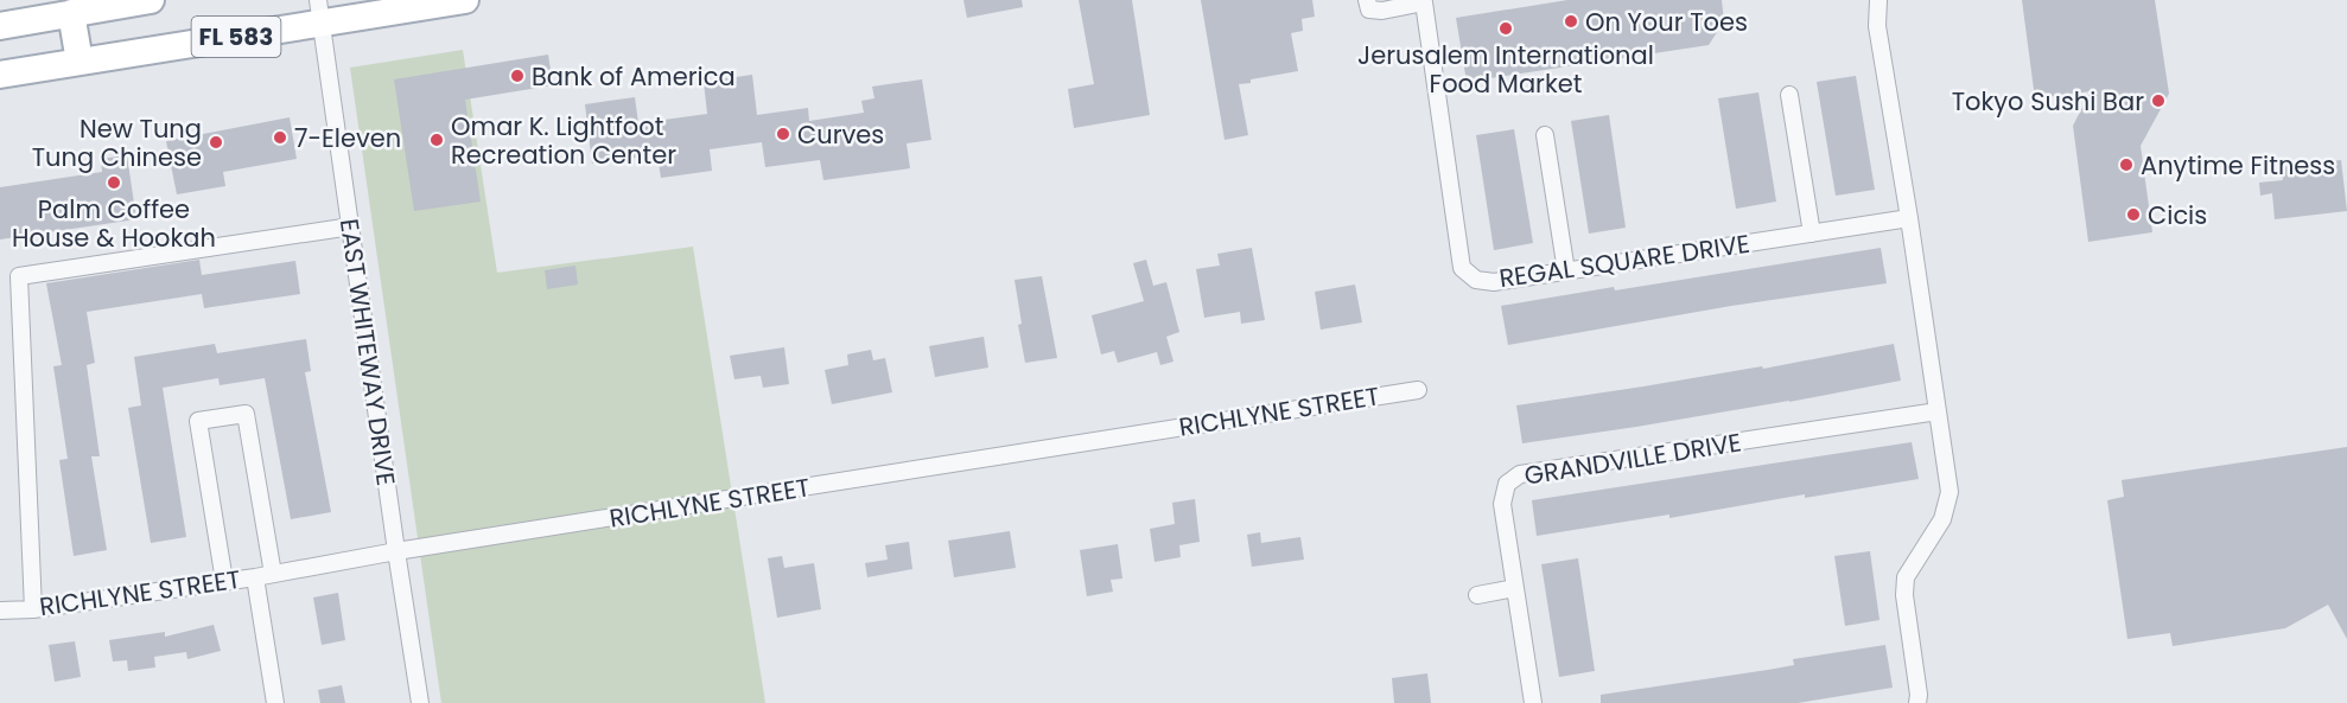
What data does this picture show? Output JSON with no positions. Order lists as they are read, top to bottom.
{
  "streets": {
    "main road": ["FL 583"],
    "street": [
      "REGAL SQUARE DRIVE",
      "EAST WHITEWAY DRIVE",
      "RICHLYNE STREET",
      "GRANDVILLE DRIVE"
    ]
  },
  "crossings": [
    ["FL 583", "EAST WHITEWAY DRIVE"],
    ["EAST WHITEWAY DRIVE", "RICHLYNE STREET"]
  ],
  "places": [
    "On Your Toes",
    "Jerusalem International Food Market",
    "Bank of America",
    "Tokyo Sushi Bar",
    "Curves",
    "7-Eleven",
    "Omar K. Lightfoot Recreation Center",
    "New Tung Tung Chinese",
    "Anytime Fitness",
    "Palm Coffee House & Hookah",
    "Cicis"
  ]
}
